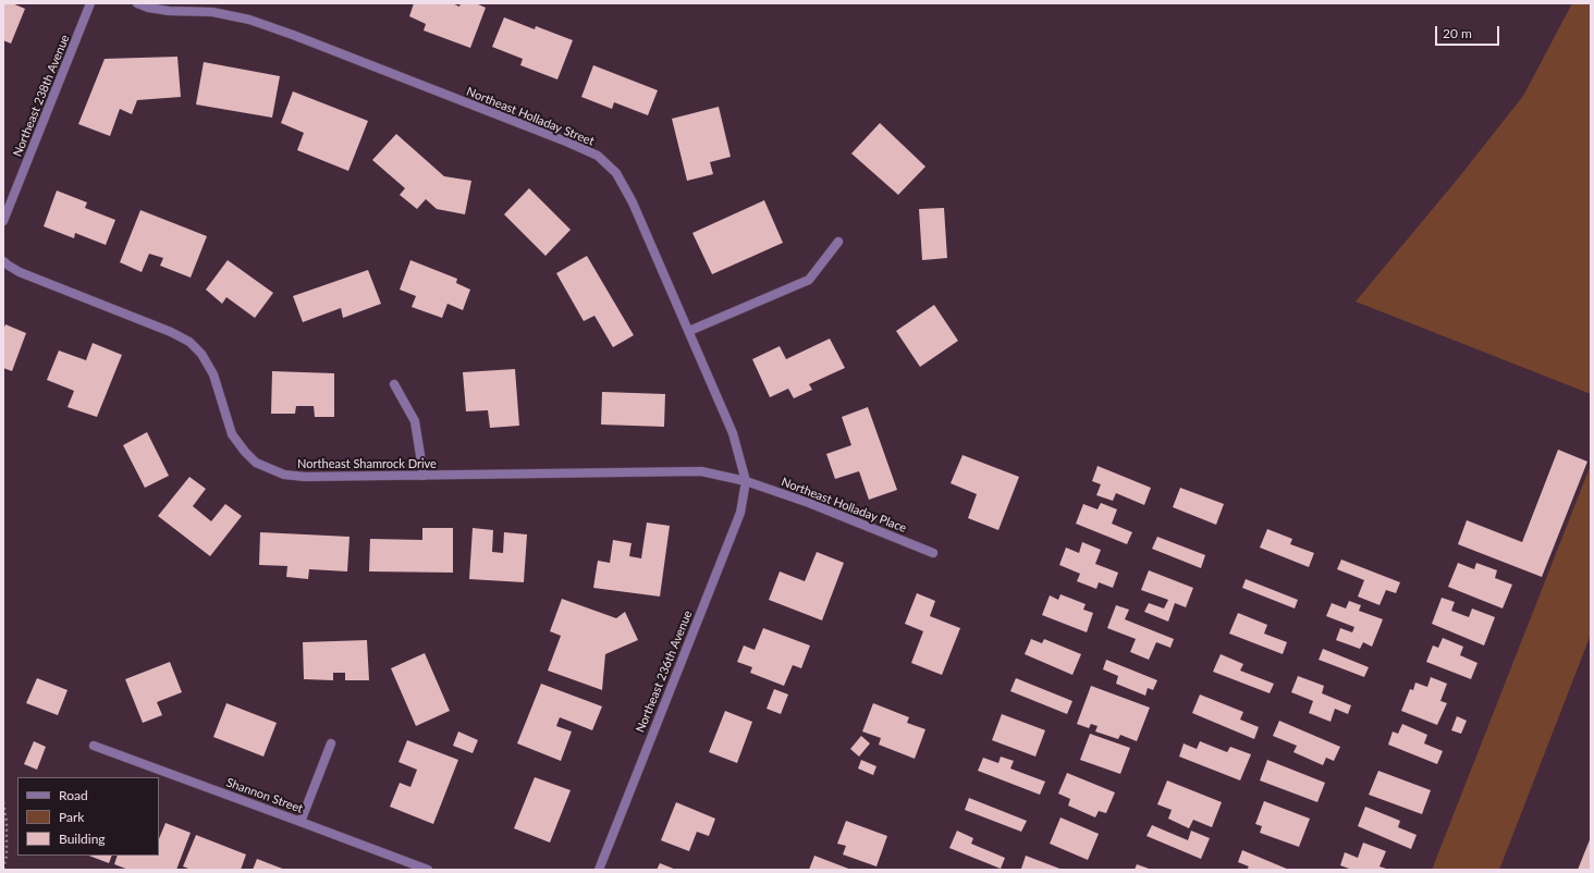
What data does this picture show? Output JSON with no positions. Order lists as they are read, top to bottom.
{
  "streets": {
    "street": [
      "Northeast 238th Avenue",
      "Northeast Holladay Street",
      "Northeast Shamrock Drive",
      "Northeast Holladay Place",
      "Northeast 236th Avenue",
      "Shannon Street"
    ]
  },
  "crossings": [
    ["Northeast Holladay Street", "Northeast Shamrock Drive"],
    ["Northeast Holladay Street", "Northeast Holladay Place"],
    ["Northeast Holladay Street", "Northeast 236th Avenue"],
    ["Northeast Shamrock Drive", "Northeast Holladay Place"],
    ["Northeast Shamrock Drive", "Northeast 236th Avenue"],
    ["Northeast Holladay Place", "Northeast 236th Avenue"]
  ],
  "legend": ["Road", "Park", "Building"],
  "scale_bar": "20 m"
}
